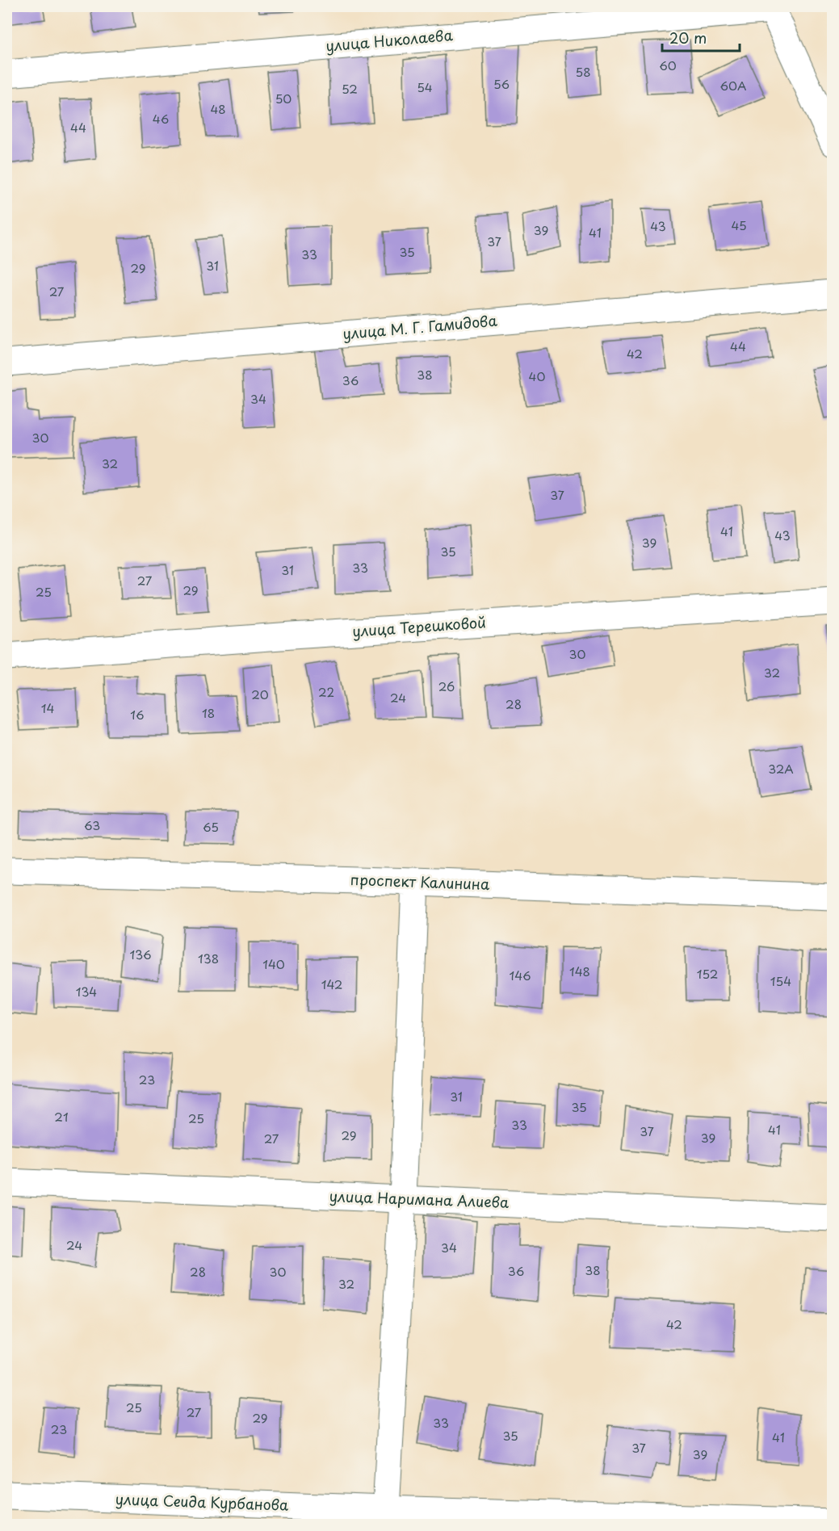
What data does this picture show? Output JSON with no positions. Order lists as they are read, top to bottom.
{
  "streets": {
    "street": [
      "улица Николаева",
      "улица М. Г. Гамидова",
      "улица Терешковой",
      "проспект Калинина",
      "улица Наримана Алиева",
      "улица Сеида Курбанова"
    ]
  },
  "house_numbers": [
    "60",
    "58",
    "56",
    "60А",
    "54",
    "52",
    "50",
    "48",
    "46",
    "44",
    "45",
    "43",
    "39",
    "41",
    "37",
    "35",
    "33",
    "31",
    "29",
    "27",
    "44",
    "42",
    "38",
    "40",
    "36",
    "34",
    "30",
    "32",
    "37",
    "41",
    "43",
    "39",
    "35",
    "33",
    "31",
    "27",
    "29",
    "25",
    "30",
    "32",
    "26",
    "22",
    "20",
    "24",
    "28",
    "14",
    "18",
    "16",
    "32А",
    "63",
    "65",
    "136",
    "138",
    "140",
    "148",
    "152",
    "146",
    "154",
    "142",
    "134",
    "23",
    "31",
    "35",
    "21",
    "25",
    "33",
    "41",
    "37",
    "29",
    "39",
    "27",
    "24",
    "34",
    "38",
    "36",
    "28",
    "30",
    "32",
    "42",
    "25",
    "27",
    "29",
    "33",
    "23",
    "35",
    "41",
    "37",
    "39"
  ],
  "scale_bar": "20 m"
}
